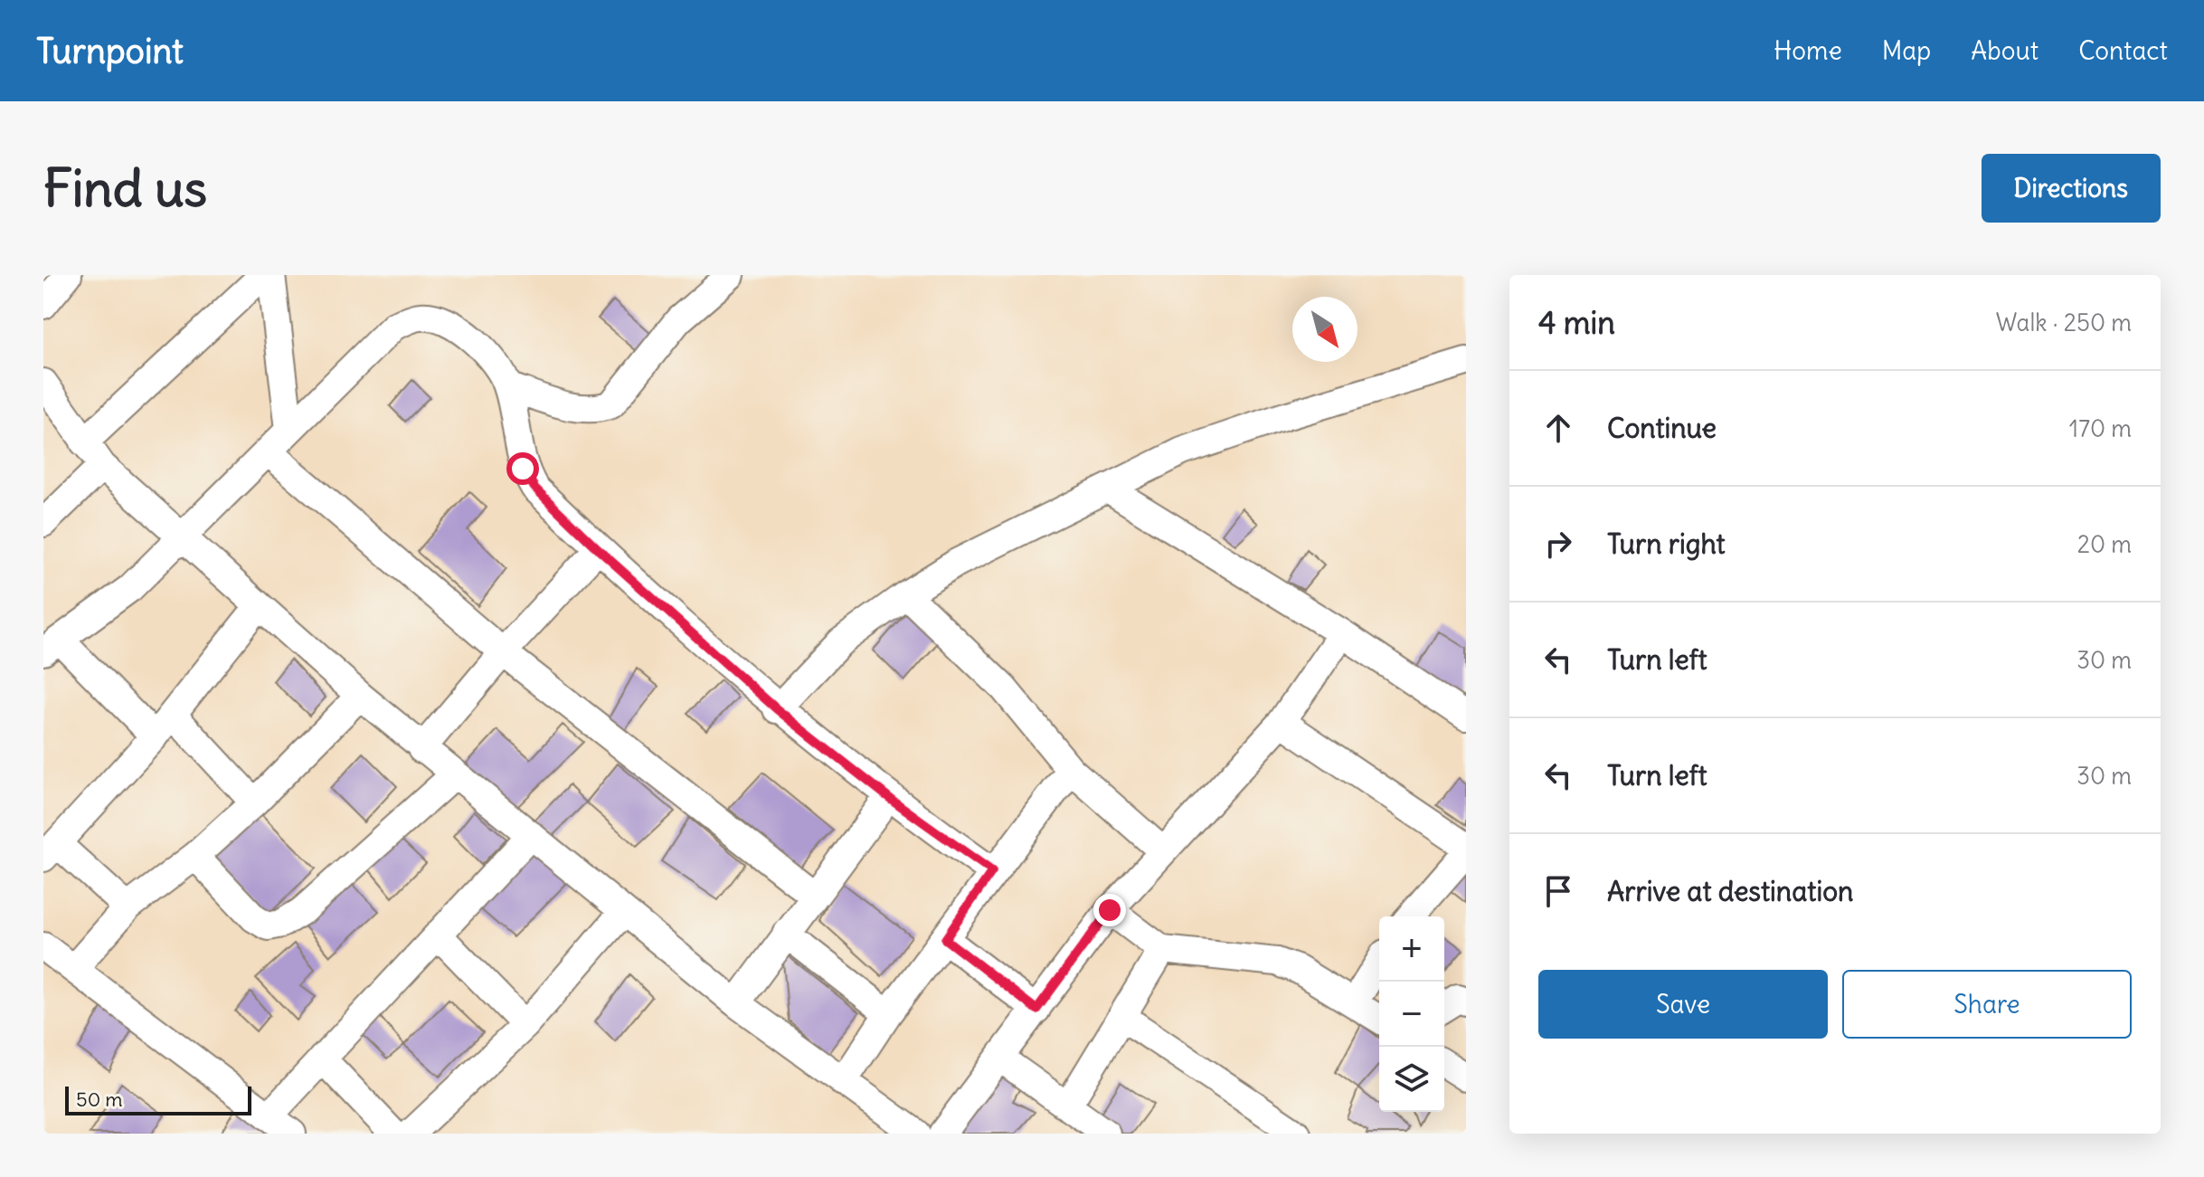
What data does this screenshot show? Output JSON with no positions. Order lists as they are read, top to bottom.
{
  "scale_bar": "50 m",
  "north": "bottom right",
  "page": {
    "header": "Turnpoint",
    "nav": [
      "Home",
      "Map",
      "About",
      "Contact"
    ],
    "buttons": [
      "Directions",
      ["Save", "Share"]
    ],
    "title": "Find us",
    "heading": ["4 min", "Walk · 250 m"],
    "list": [
      ["Continue", "170 m"],
      ["Turn right", "20 m"],
      ["Turn left", "30 m"],
      ["Turn left", "30 m"],
      "Arrive at destination"
    ],
    "map_buttons": ["+", "−"],
    "scale": "50 m"
  }
}
